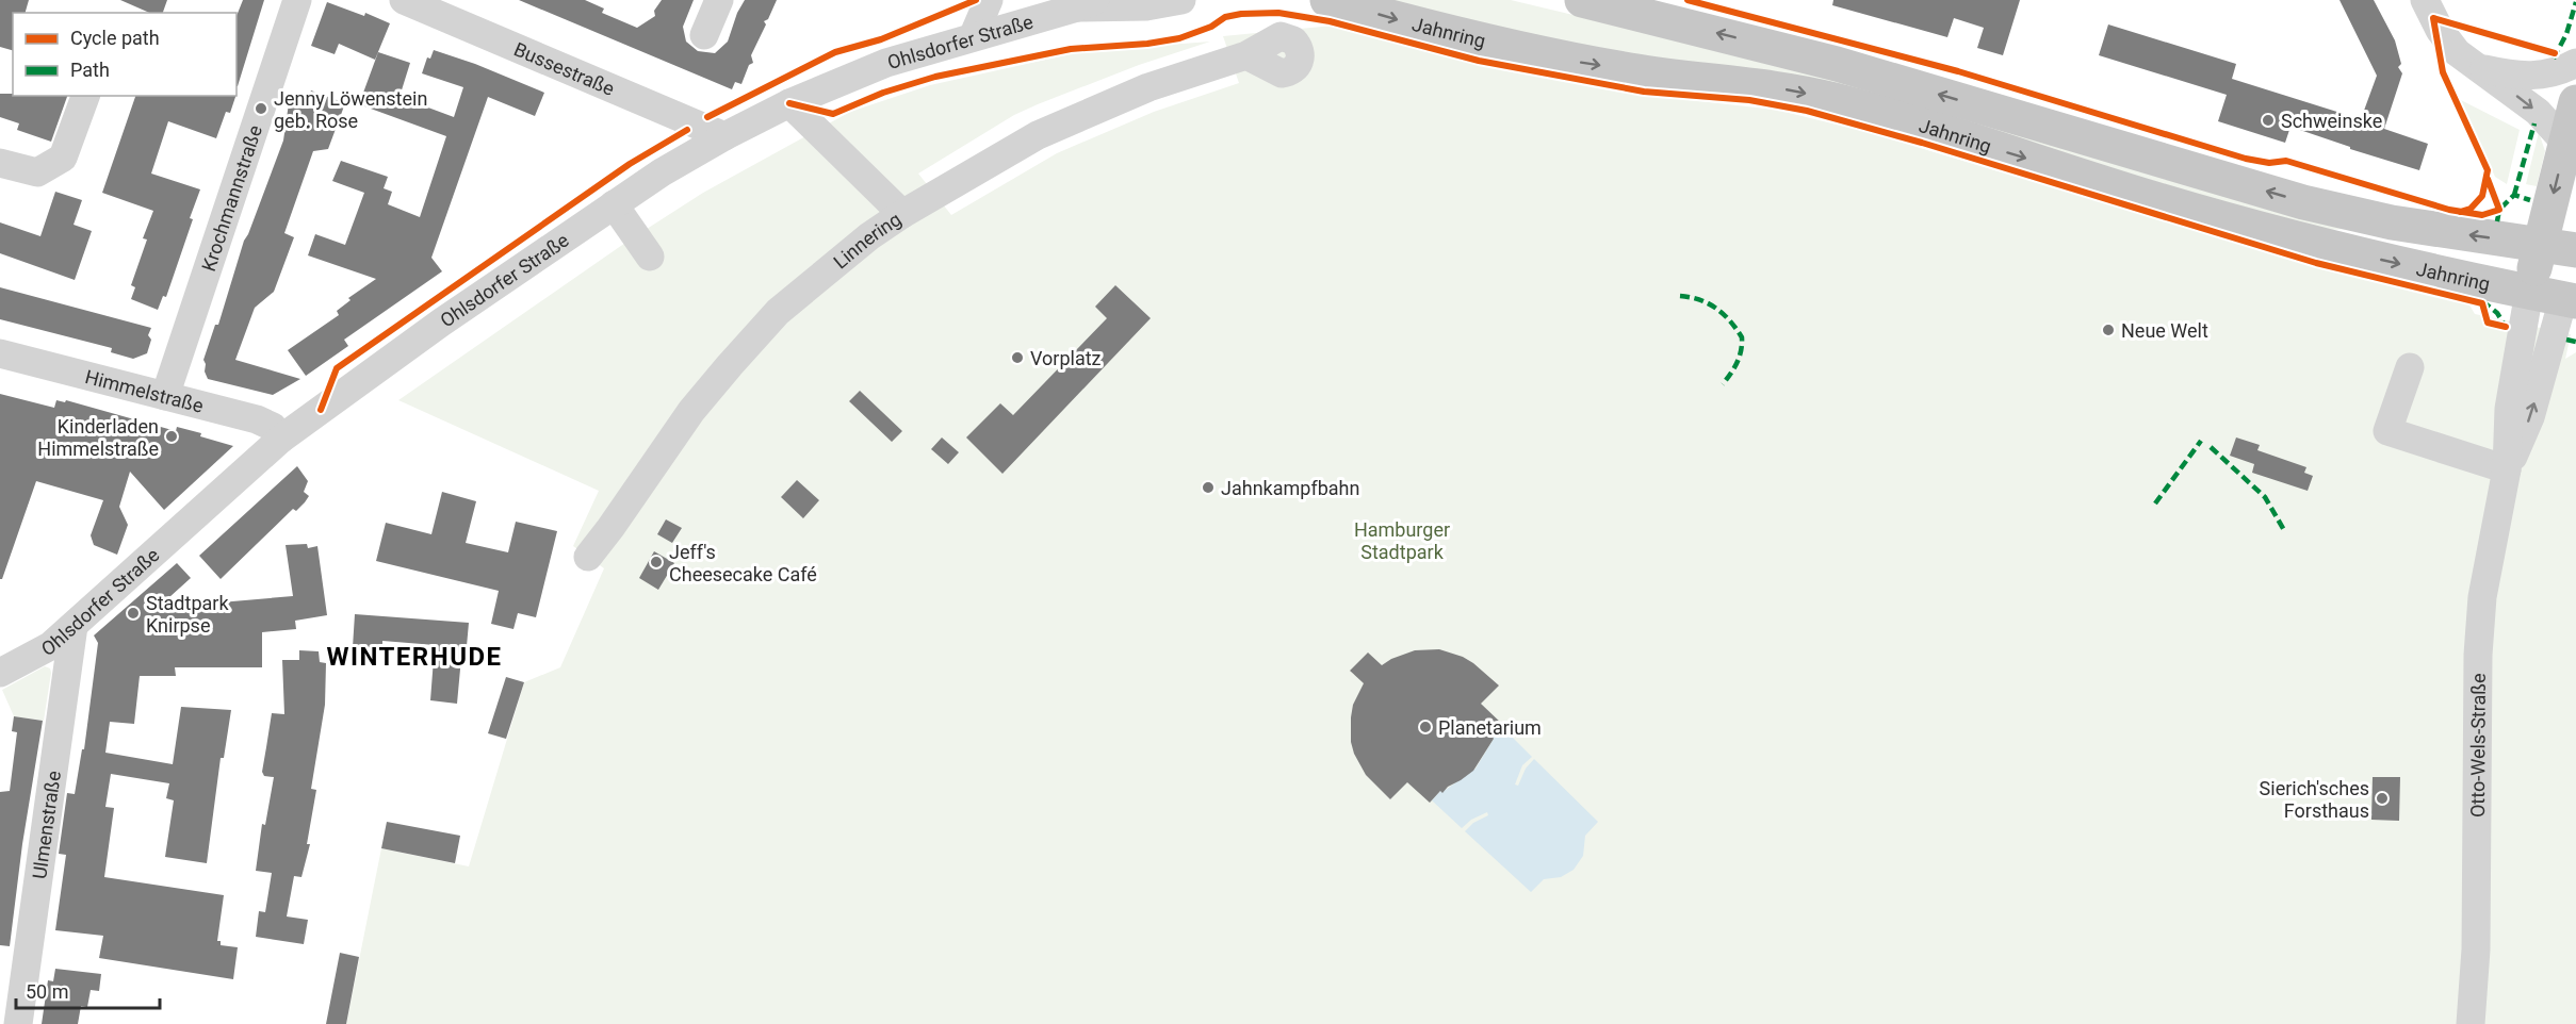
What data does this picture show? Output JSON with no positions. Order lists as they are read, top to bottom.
{
  "streets": {
    "main road": ["Jahnring", "Otto-Wels-Straße"],
    "street": [
      "Ohlsdorfer Straße",
      "Bussestraße",
      "Krochmannstraße",
      "Linnering",
      "Himmelstraße",
      "Ulmenstraße"
    ]
  },
  "crossings": [
    ["Jahnring", "Otto-Wels-Straße"],
    ["Ohlsdorfer Straße", "Bussestraße"],
    ["Ohlsdorfer Straße", "Himmelstraße"],
    ["Ohlsdorfer Straße", "Ulmenstraße"],
    ["Krochmannstraße", "Himmelstraße"]
  ],
  "districts": ["WINTERHUDE"],
  "parks": ["Hamburger Stadtpark"],
  "places": [
    "Jenny Löwenstein geb. Rose",
    "Schweinske",
    "Neue Welt",
    "Vorplatz",
    "Kinderladen Himmelstraße",
    "Jahnkampfbahn",
    "Jeff's Cheesecake Café",
    "Stadtpark Knirpse",
    "Planetarium",
    "Sierich'sches Forsthaus"
  ],
  "legend": ["Cycle path", "Path"],
  "scale_bar": "50 m"
}
